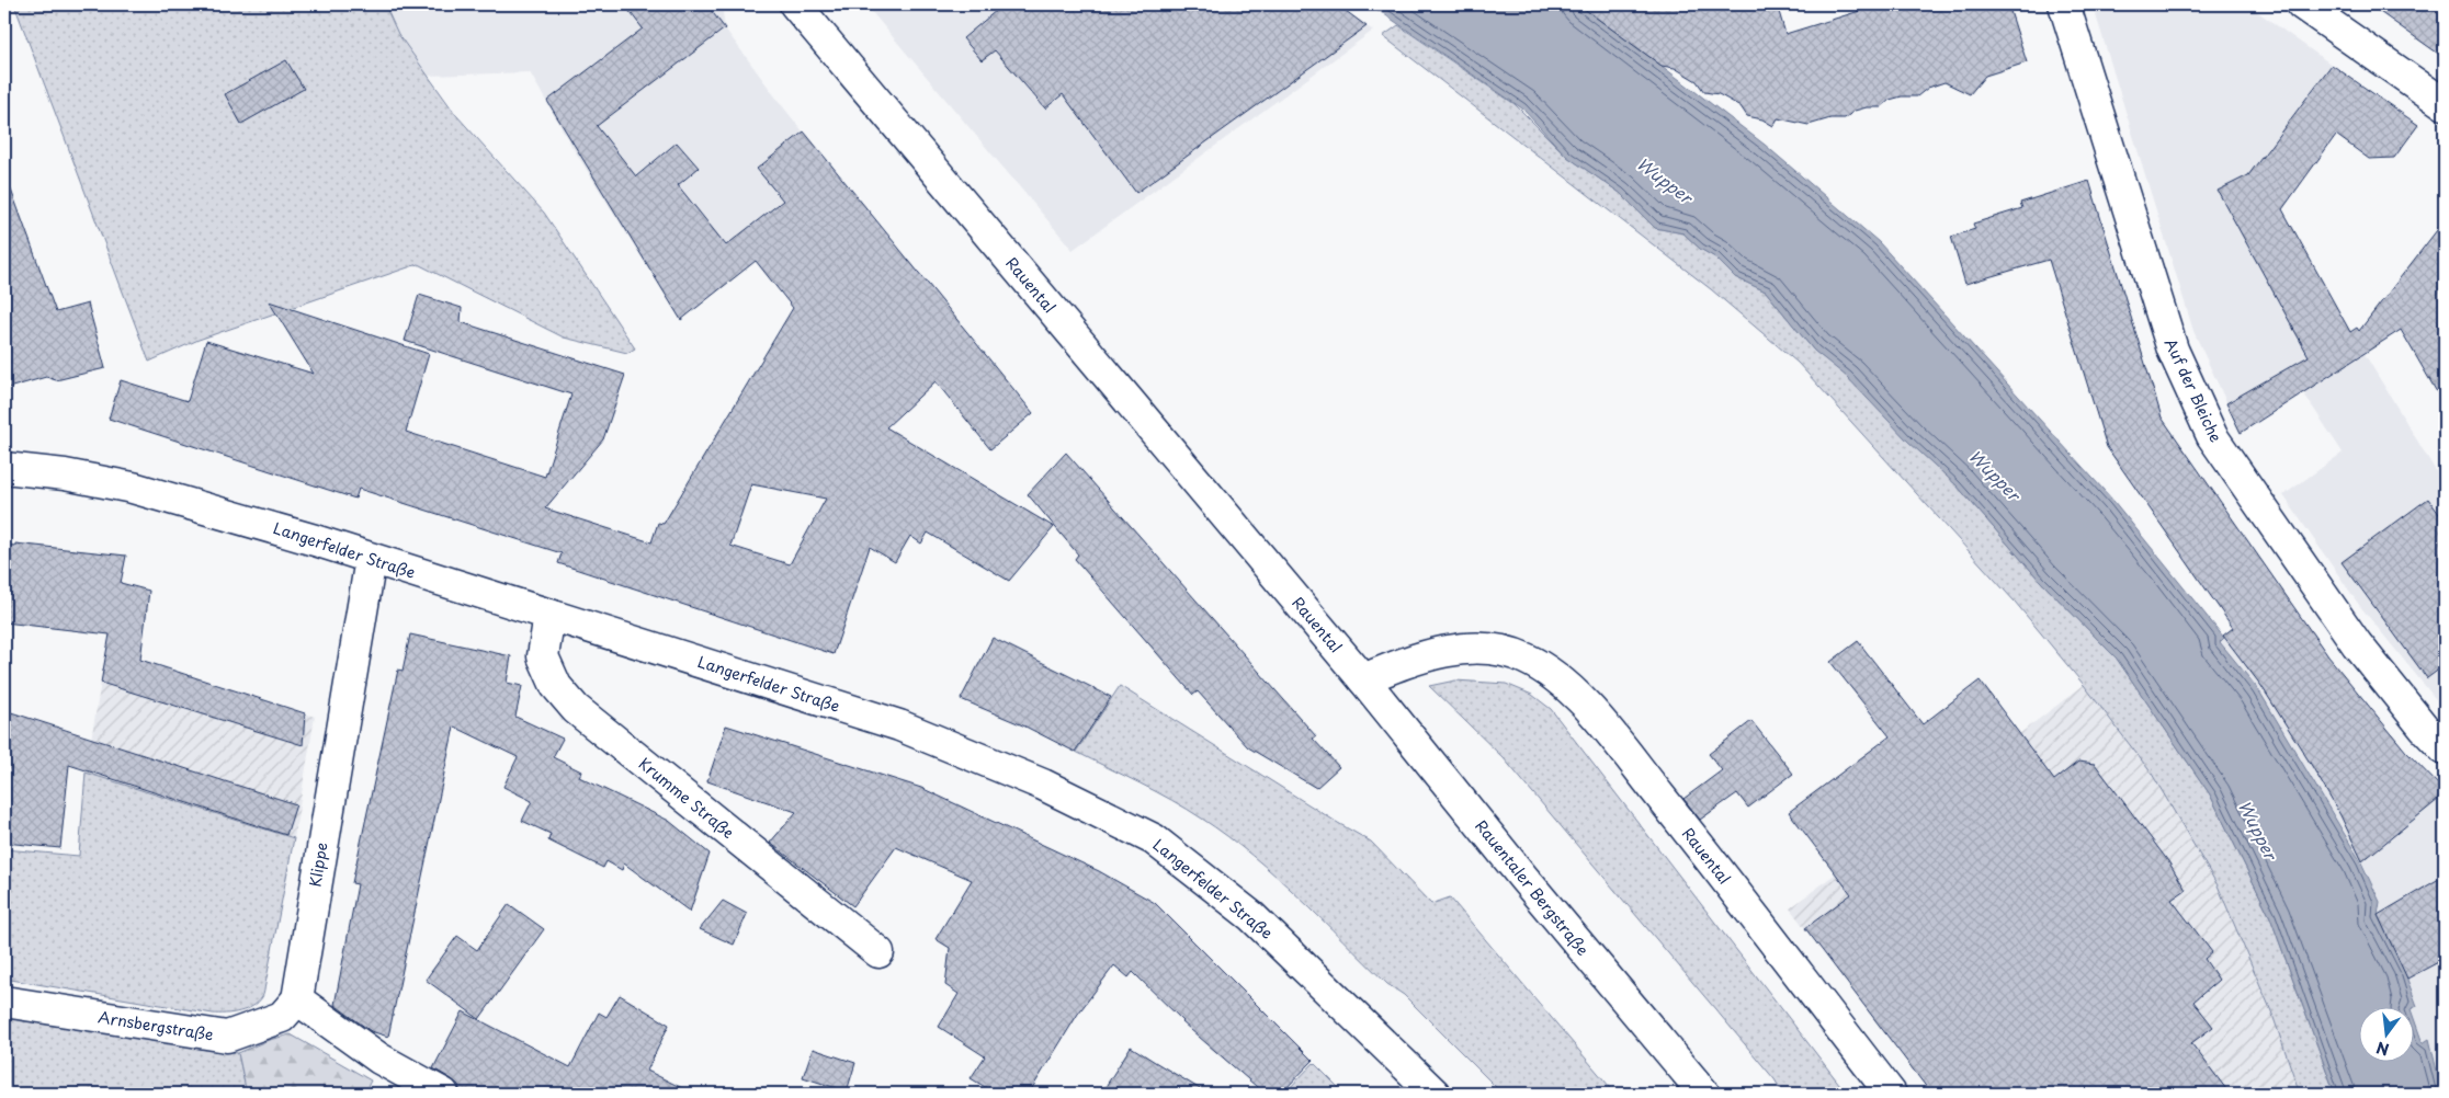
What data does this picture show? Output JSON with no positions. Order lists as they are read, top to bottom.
{
  "streets": {
    "street": [
      "Rauental",
      "Auf der Bleiche",
      "Langerfelder Straße",
      "Krumme Straße",
      "Klippe",
      "Rauentaler Bergstraße",
      "Arnsbergstraße"
    ]
  },
  "crossings": [
    ["Rauental", "Rauentaler Bergstraße"],
    ["Langerfelder Straße", "Krumme Straße"],
    ["Langerfelder Straße", "Klippe"],
    ["Klippe", "Arnsbergstraße"]
  ],
  "water": ["Wupper"],
  "north": "bottom"
}
